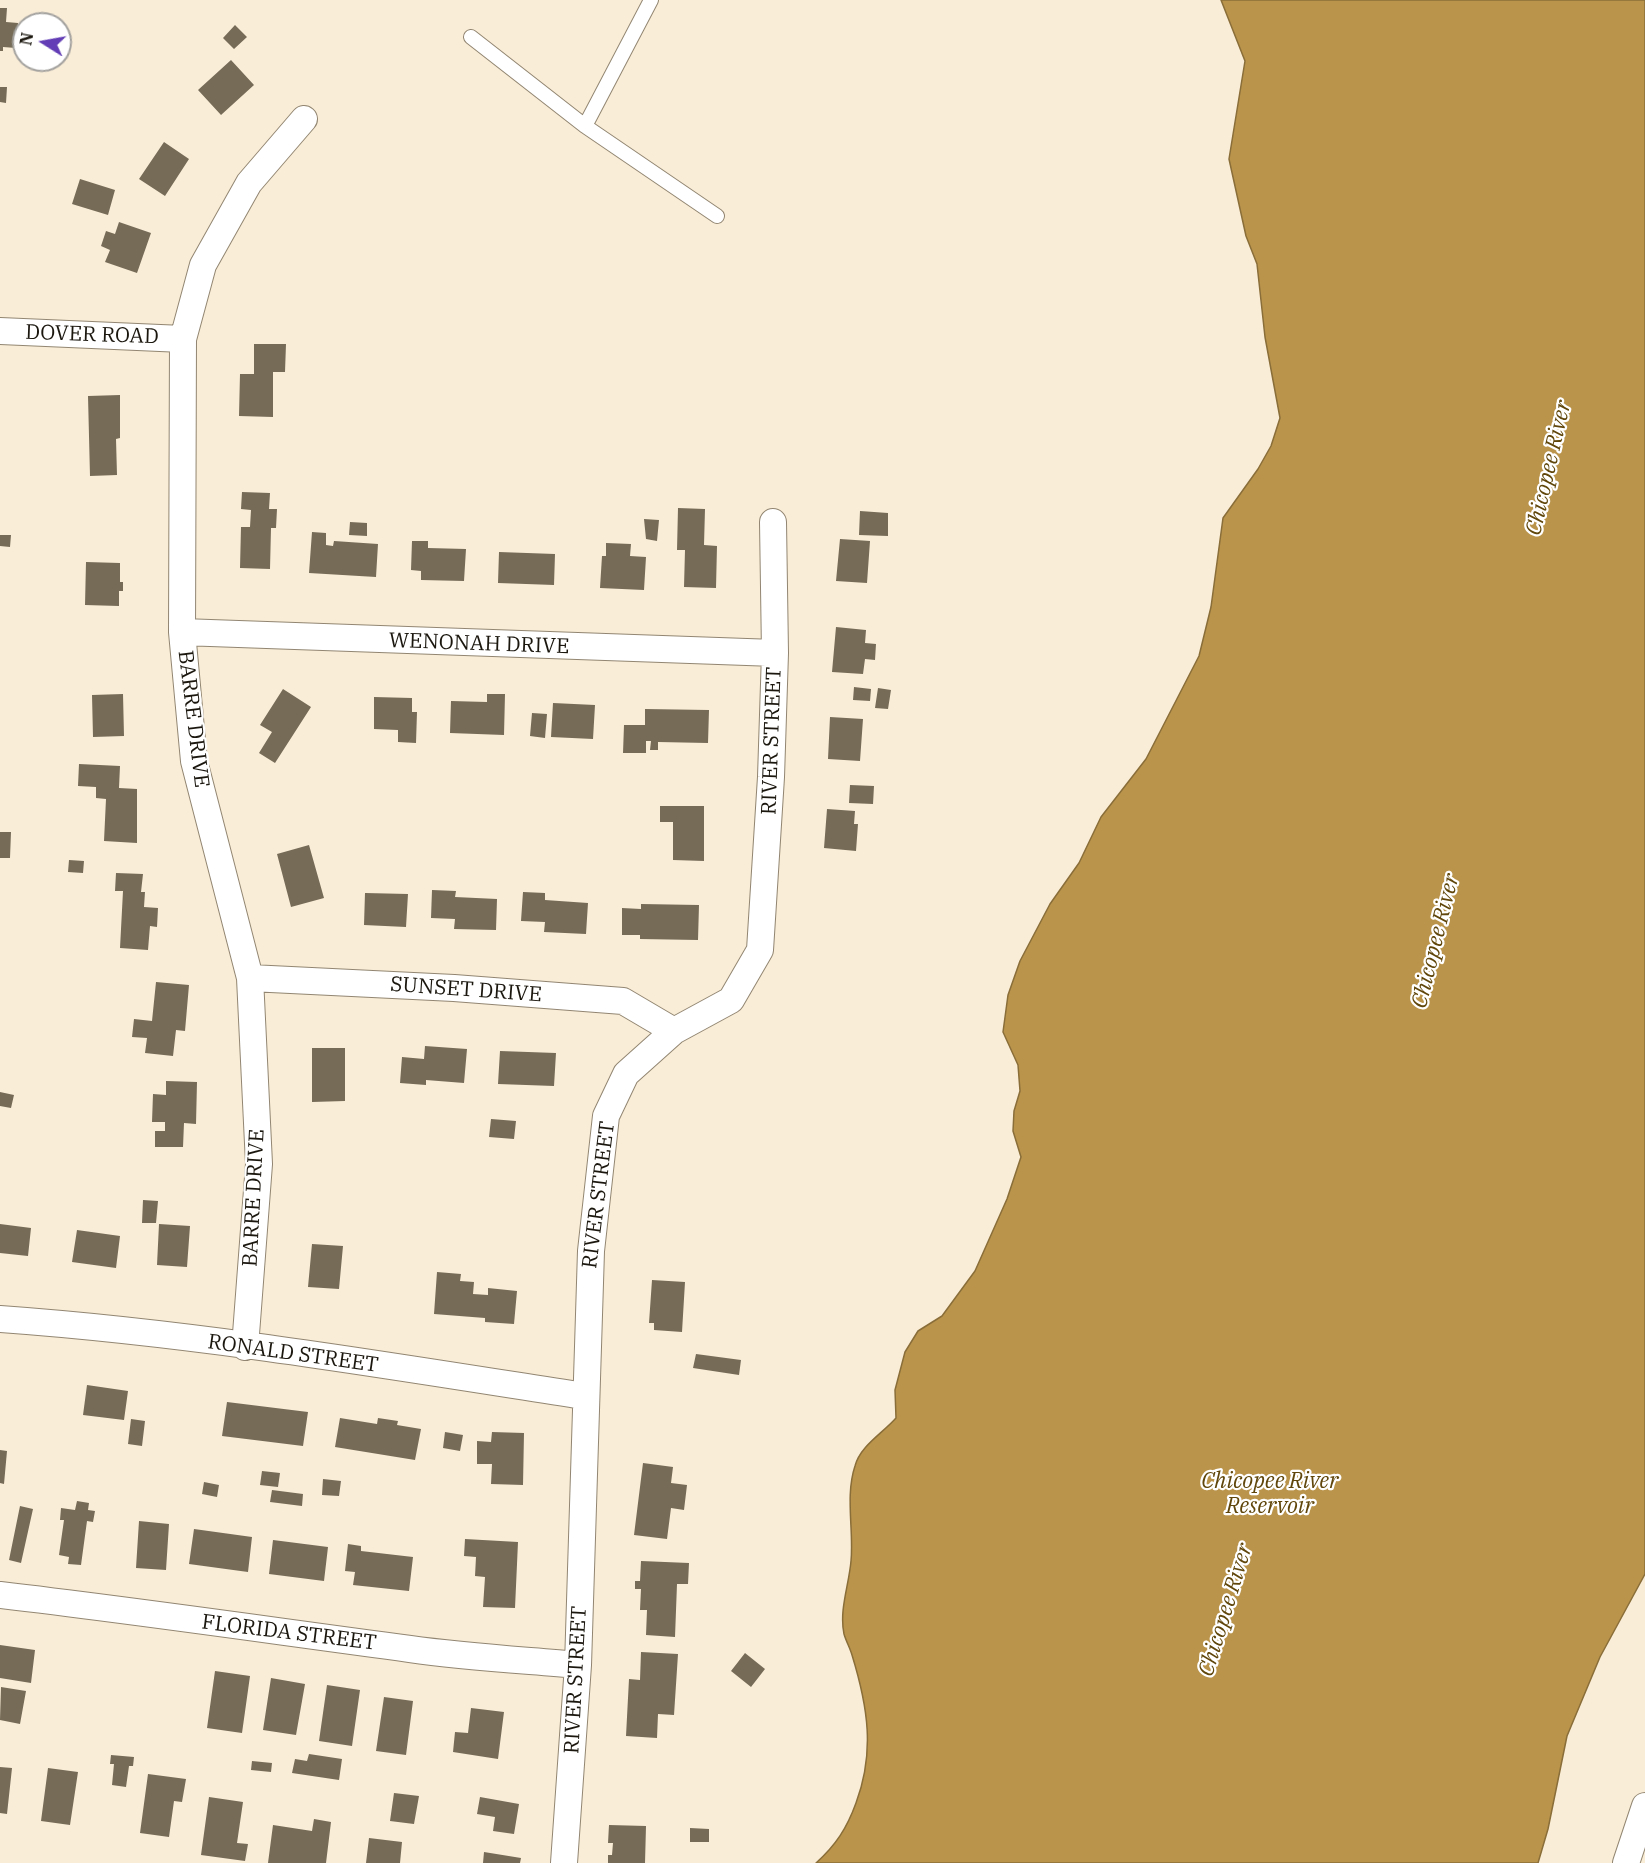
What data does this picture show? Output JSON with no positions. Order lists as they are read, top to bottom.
{
  "streets": {
    "street": [
      "DOVER ROAD",
      "WENONAH DRIVE",
      "BARRE DRIVE",
      "RIVER STREET",
      "SUNSET DRIVE",
      "RONALD STREET",
      "FLORIDA STREET"
    ]
  },
  "crossings": [
    ["DOVER ROAD", "BARRE DRIVE"],
    ["WENONAH DRIVE", "BARRE DRIVE"],
    ["WENONAH DRIVE", "RIVER STREET"],
    ["BARRE DRIVE", "SUNSET DRIVE"],
    ["BARRE DRIVE", "RONALD STREET"],
    ["RIVER STREET", "SUNSET DRIVE"],
    ["RIVER STREET", "RONALD STREET"],
    ["RIVER STREET", "FLORIDA STREET"]
  ],
  "water": ["Chicopee River", "Chicopee River Reservoir"],
  "north": "left"
}
